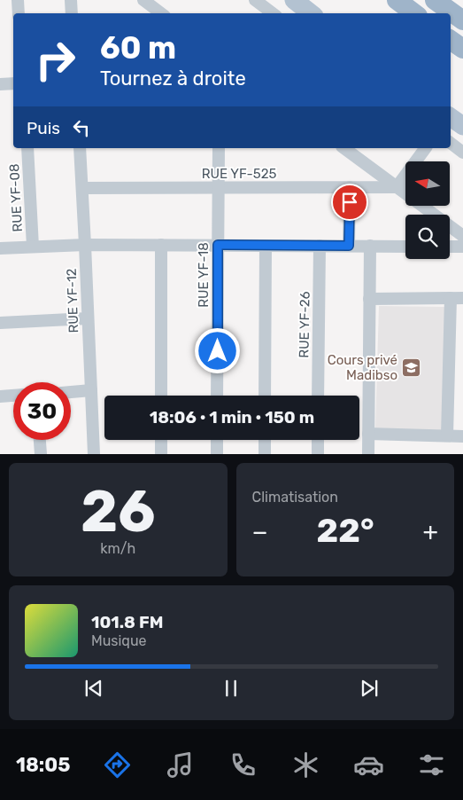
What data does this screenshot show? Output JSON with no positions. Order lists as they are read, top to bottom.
{
  "streets": {
    "street": [
      "RUE YF-525",
      "RUE YF-08",
      "RUE YF-18",
      "RUE YF-12",
      "RUE YF-26"
    ]
  },
  "crossings": [
    ["RUE YF-525", "RUE YF-18"],
    ["RUE YF-525", "RUE YF-12"]
  ],
  "places": {
    "school or university": ["Cours privé Madibso"]
  },
  "north": "left",
  "page": {
    "turn": ["60 m", "Tournez à droite"],
    "then": "Puis",
    "limit": "30",
    "trip": "18:06 · 1 min · 150 m",
    "tile": [
      ["26", "km/h"],
      "Climatisation"
    ],
    "heat": ["−", "22°", "+"],
    "song": ["101.8 FM", "Musique"],
    "tabs": "18:05"
  }
}
